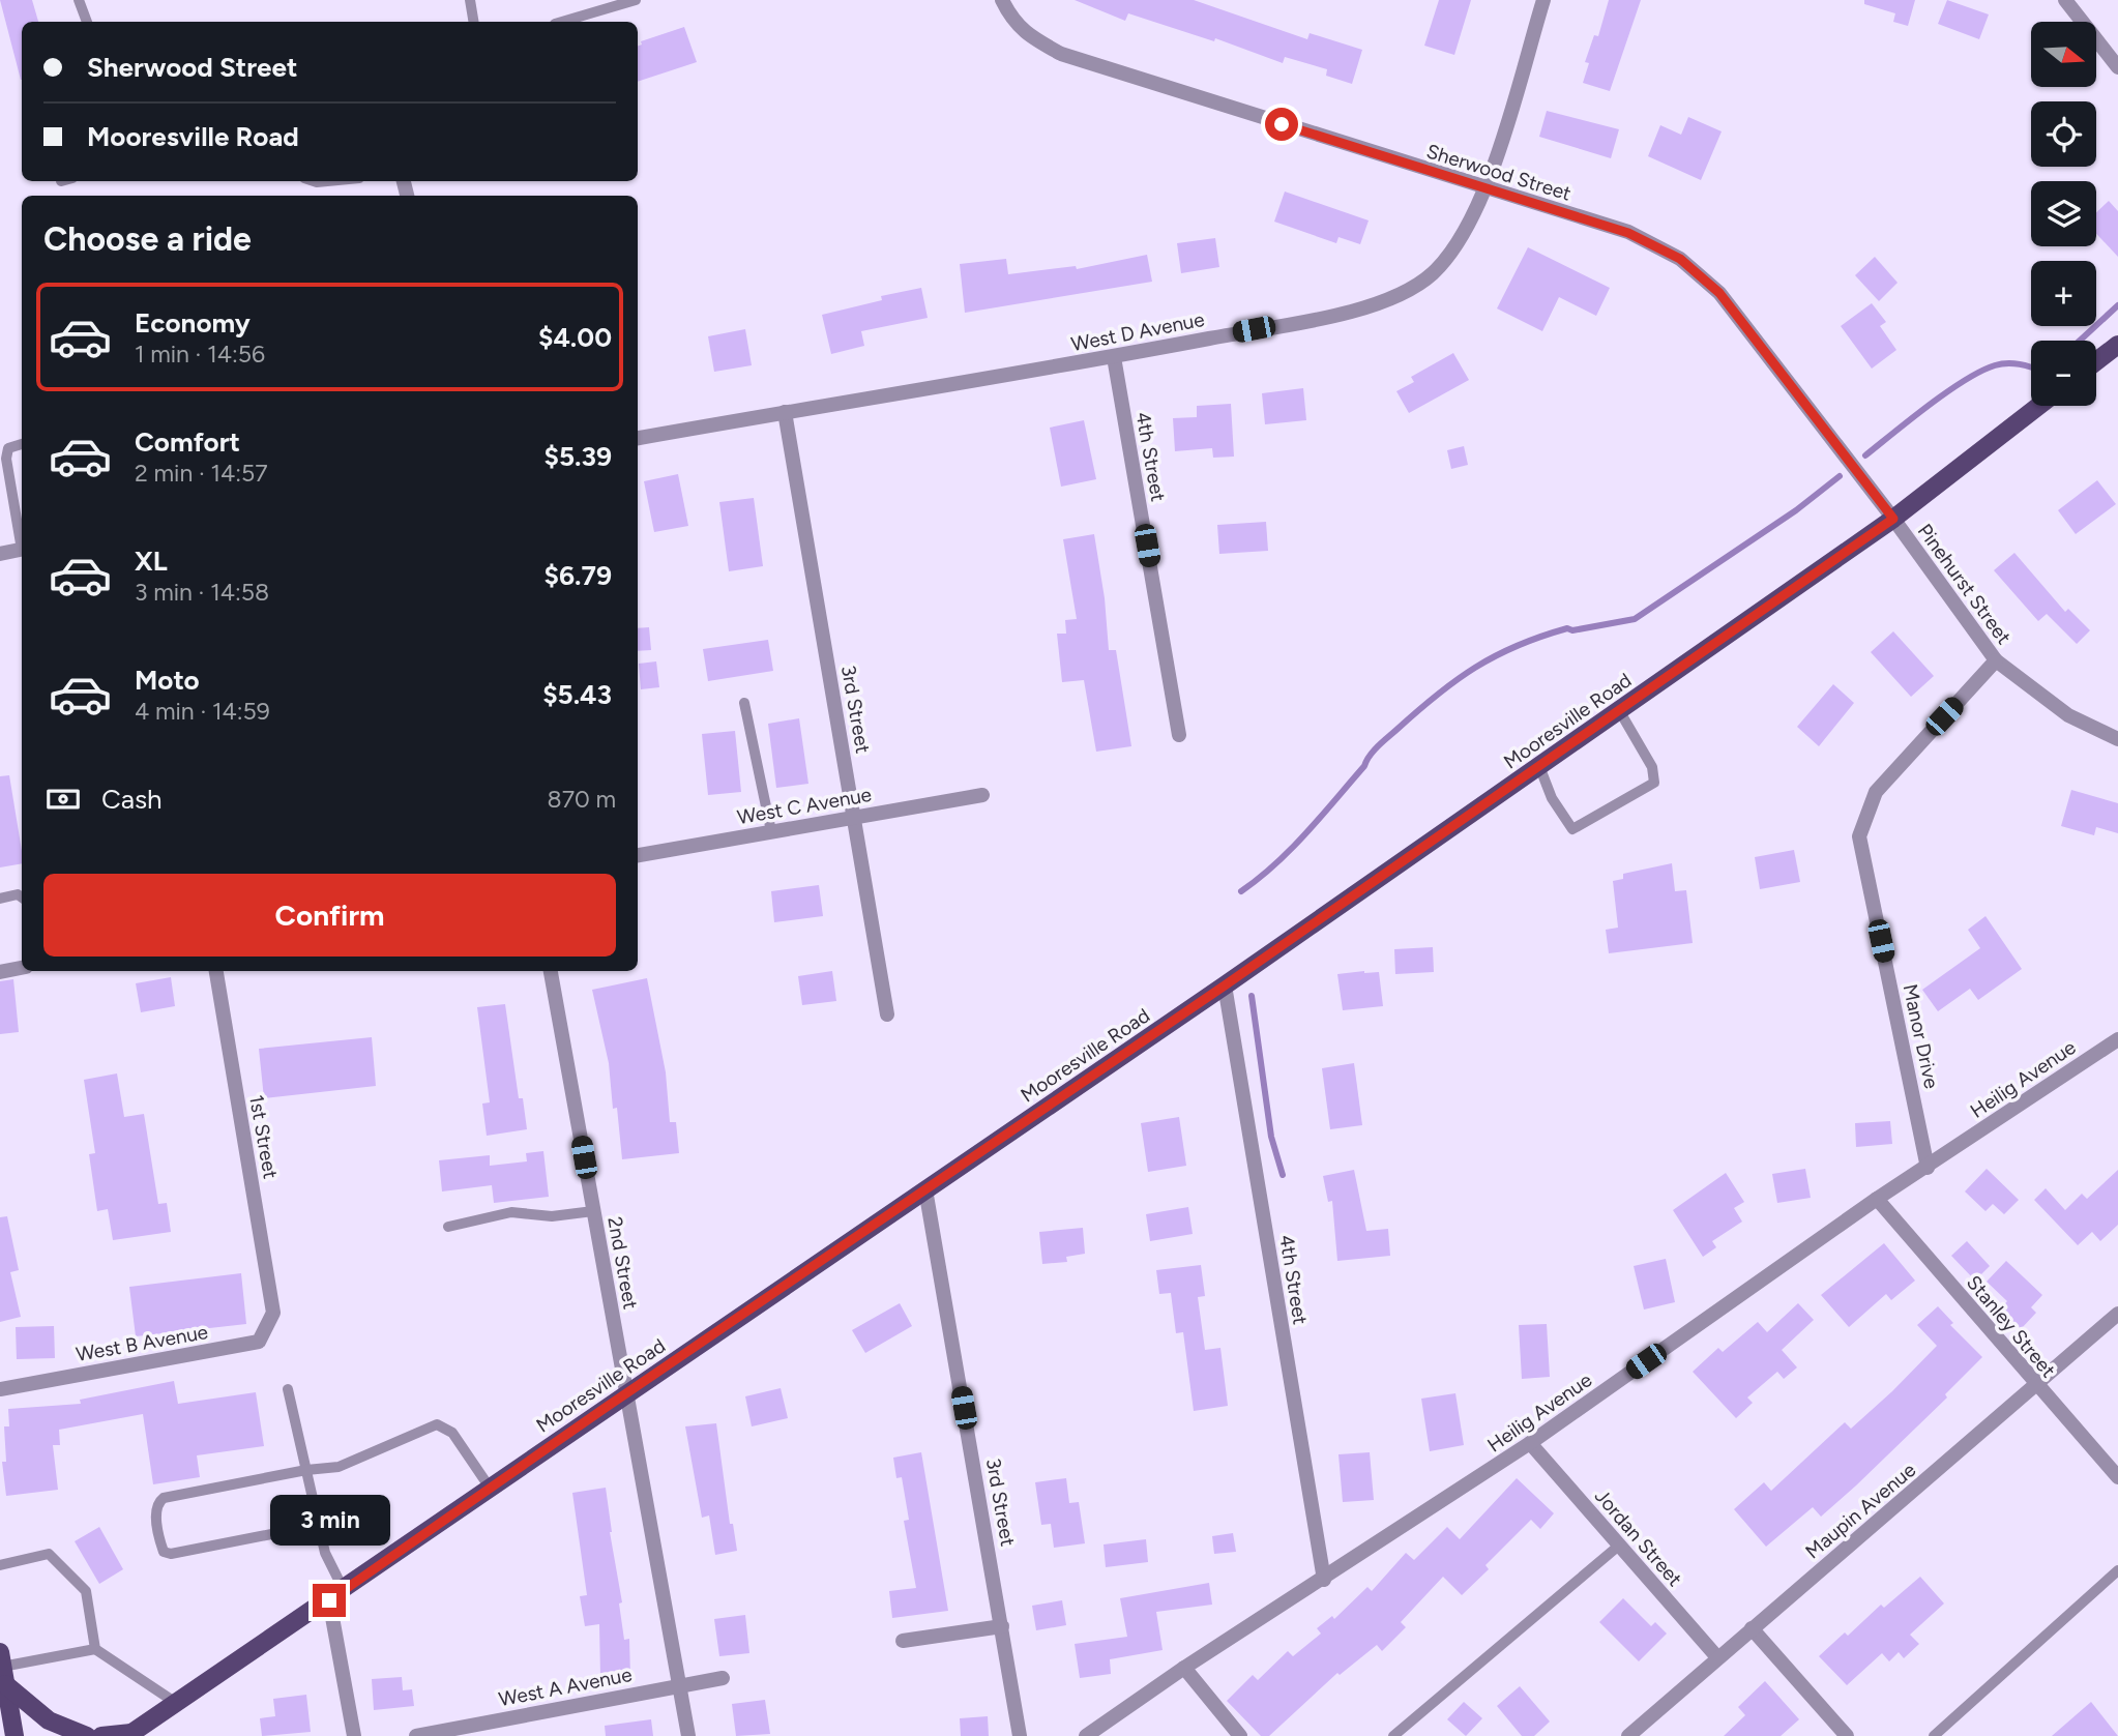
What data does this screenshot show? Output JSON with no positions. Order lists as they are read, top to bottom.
{
  "streets": {
    "main road": ["Mooresville Road"],
    "street": [
      "Sherwood Street",
      "West D Avenue",
      "4th Street",
      "Pinehurst Street",
      "3rd Street",
      "West C Avenue",
      "Manor Drive",
      "Heilig Avenue",
      "1st Street",
      "2nd Street",
      "Stanley Street",
      "West B Avenue",
      "Maupin Avenue",
      "Jordan Street",
      "West A Avenue"
    ]
  },
  "crossings": [
    ["Sherwood Street", "West D Avenue"],
    ["Sherwood Street", "Pinehurst Street"],
    ["Sherwood Street", "Mooresville Road"],
    ["West D Avenue", "4th Street"],
    ["West D Avenue", "3rd Street"],
    ["4th Street", "Mooresville Road"],
    ["4th Street", "Heilig Avenue"],
    ["Pinehurst Street", "Mooresville Road"],
    ["Pinehurst Street", "Manor Drive"],
    ["3rd Street", "Mooresville Road"],
    ["3rd Street", "West C Avenue"],
    ["Mooresville Road", "2nd Street"],
    ["Manor Drive", "Heilig Avenue"],
    ["Heilig Avenue", "Stanley Street"],
    ["Heilig Avenue", "Jordan Street"],
    ["1st Street", "West B Avenue"],
    ["2nd Street", "West A Avenue"],
    ["Stanley Street", "Maupin Avenue"],
    ["Maupin Avenue", "Jordan Street"]
  ],
  "north": "right",
  "page": {
    "map_buttons": ["+", "−"],
    "banner": ["Sherwood Street", "Mooresville Road"],
    "heading": "Choose a ride",
    "list": [
      {
        "name": "Economy",
        "note": "1 min · 14:56",
        "value": "$4.00"
      },
      {
        "name": "Comfort",
        "note": "2 min · 14:57",
        "value": "$5.39"
      },
      {
        "name": "XL",
        "note": "3 min · 14:58",
        "value": "$6.79"
      },
      {
        "name": "Moto",
        "note": "4 min · 14:59",
        "value": "$5.43"
      }
    ],
    "pay": ["Cash", "870 m"],
    "buttons": "Confirm",
    "bubble": "3 min"
  }
}
